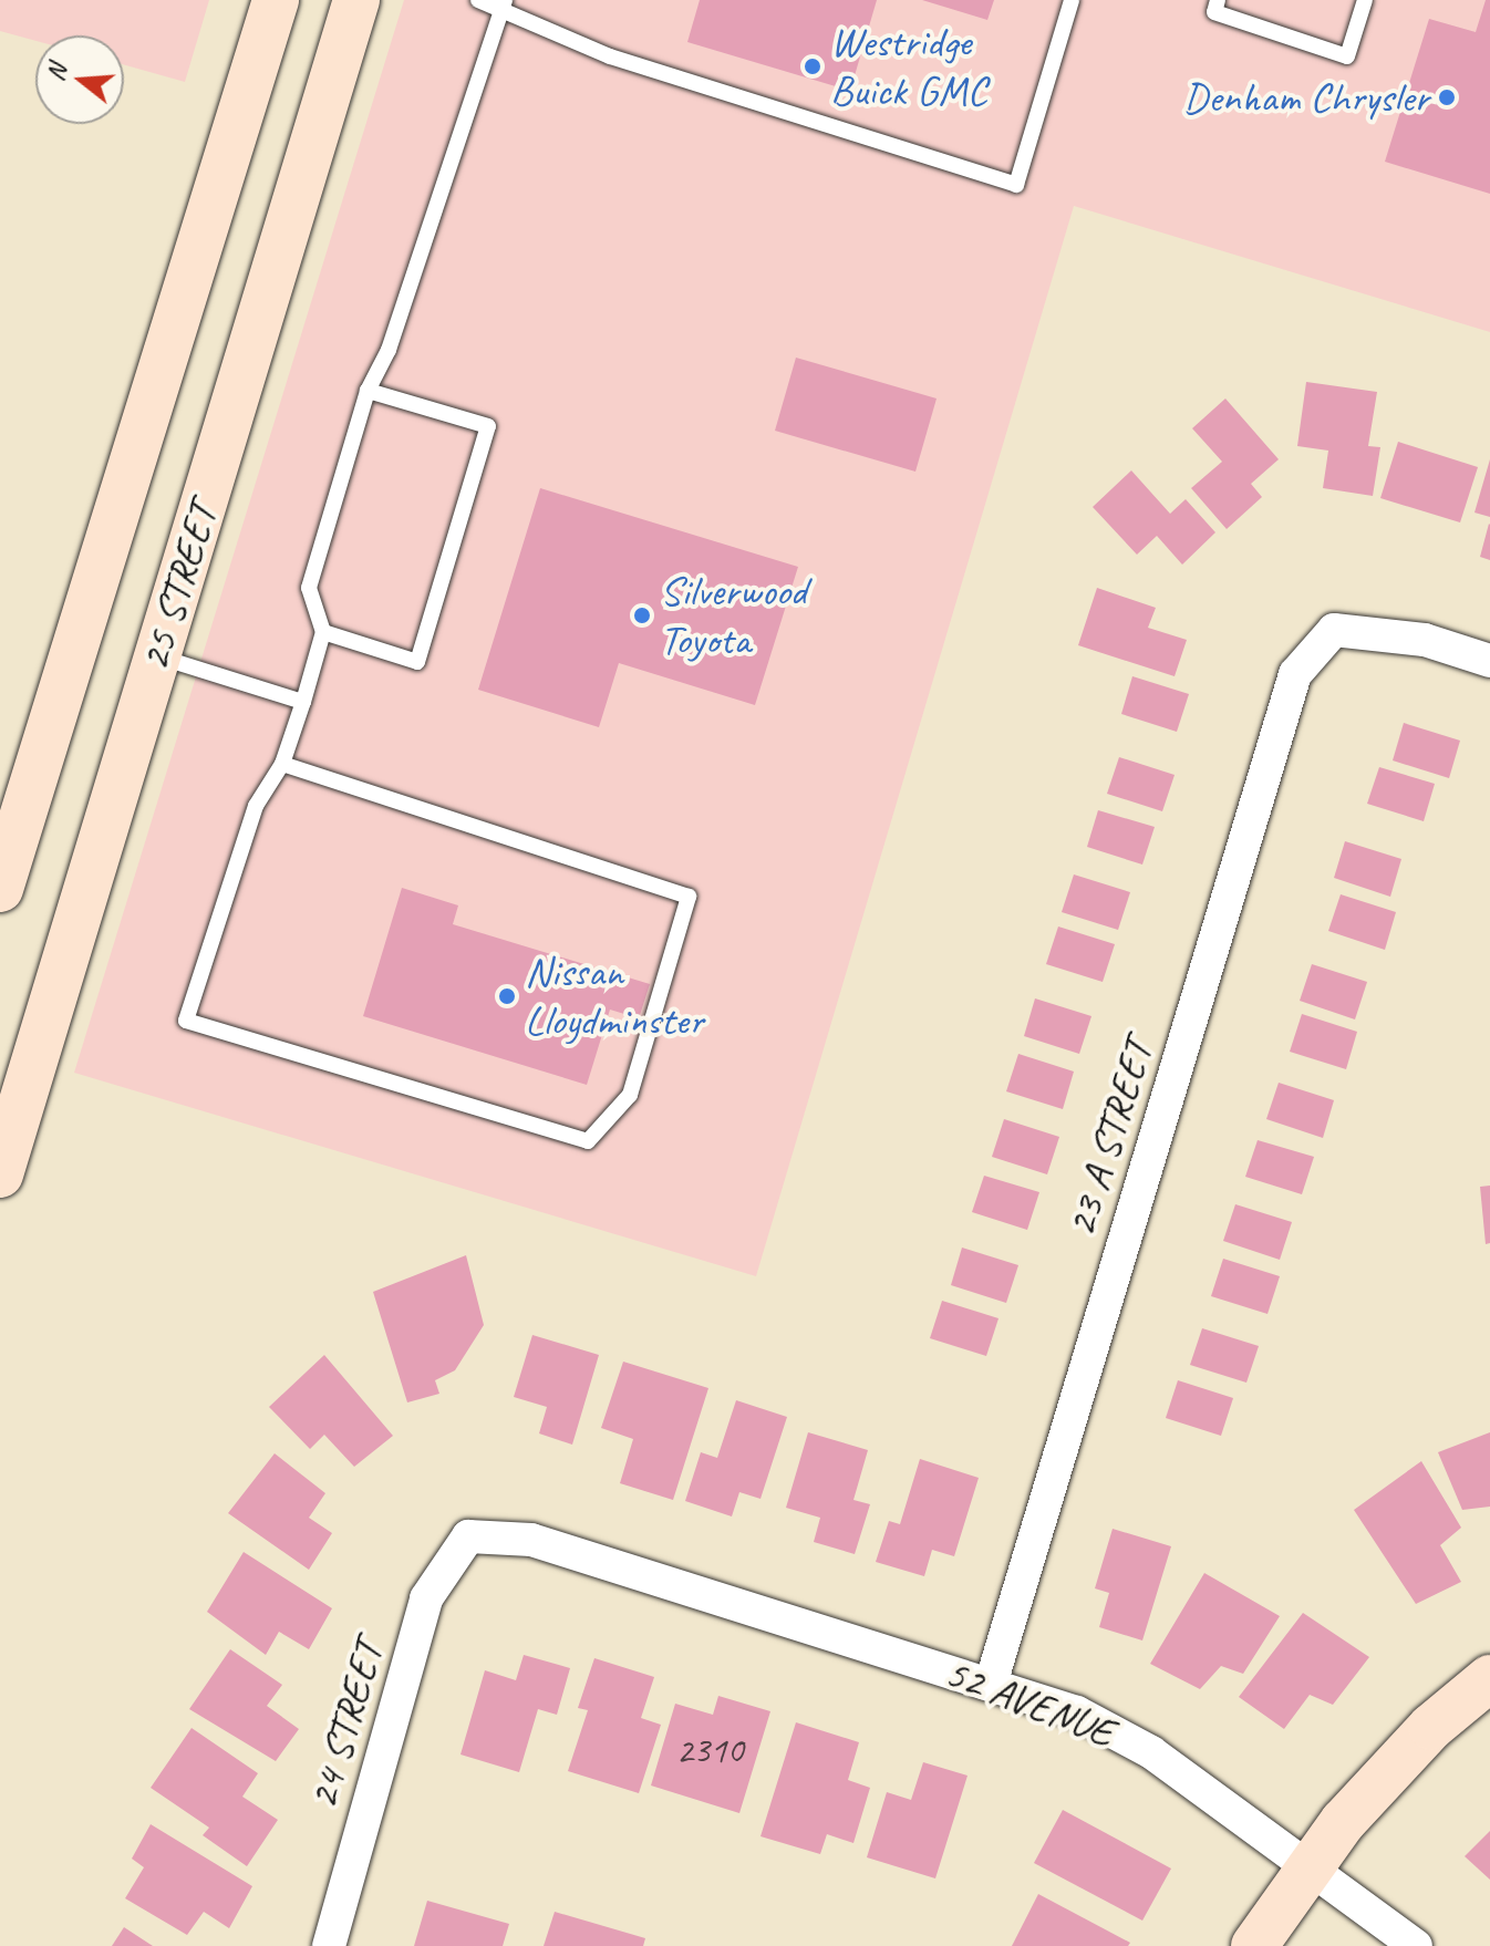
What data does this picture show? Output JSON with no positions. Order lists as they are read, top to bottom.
{
  "streets": {
    "main road": ["25 STREET"],
    "street": ["23 A STREET", "52 AVENUE", "24 STREET"]
  },
  "crossings": [
    ["23 A STREET", "52 AVENUE"],
    ["52 AVENUE", "24 STREET"]
  ],
  "places": [
    "Westridge Buick GMC",
    "Denham Chrysler",
    "Silverwood Toyota",
    "Nissan Lloydminster"
  ],
  "house_numbers": ["2310"],
  "north": "left"
}
